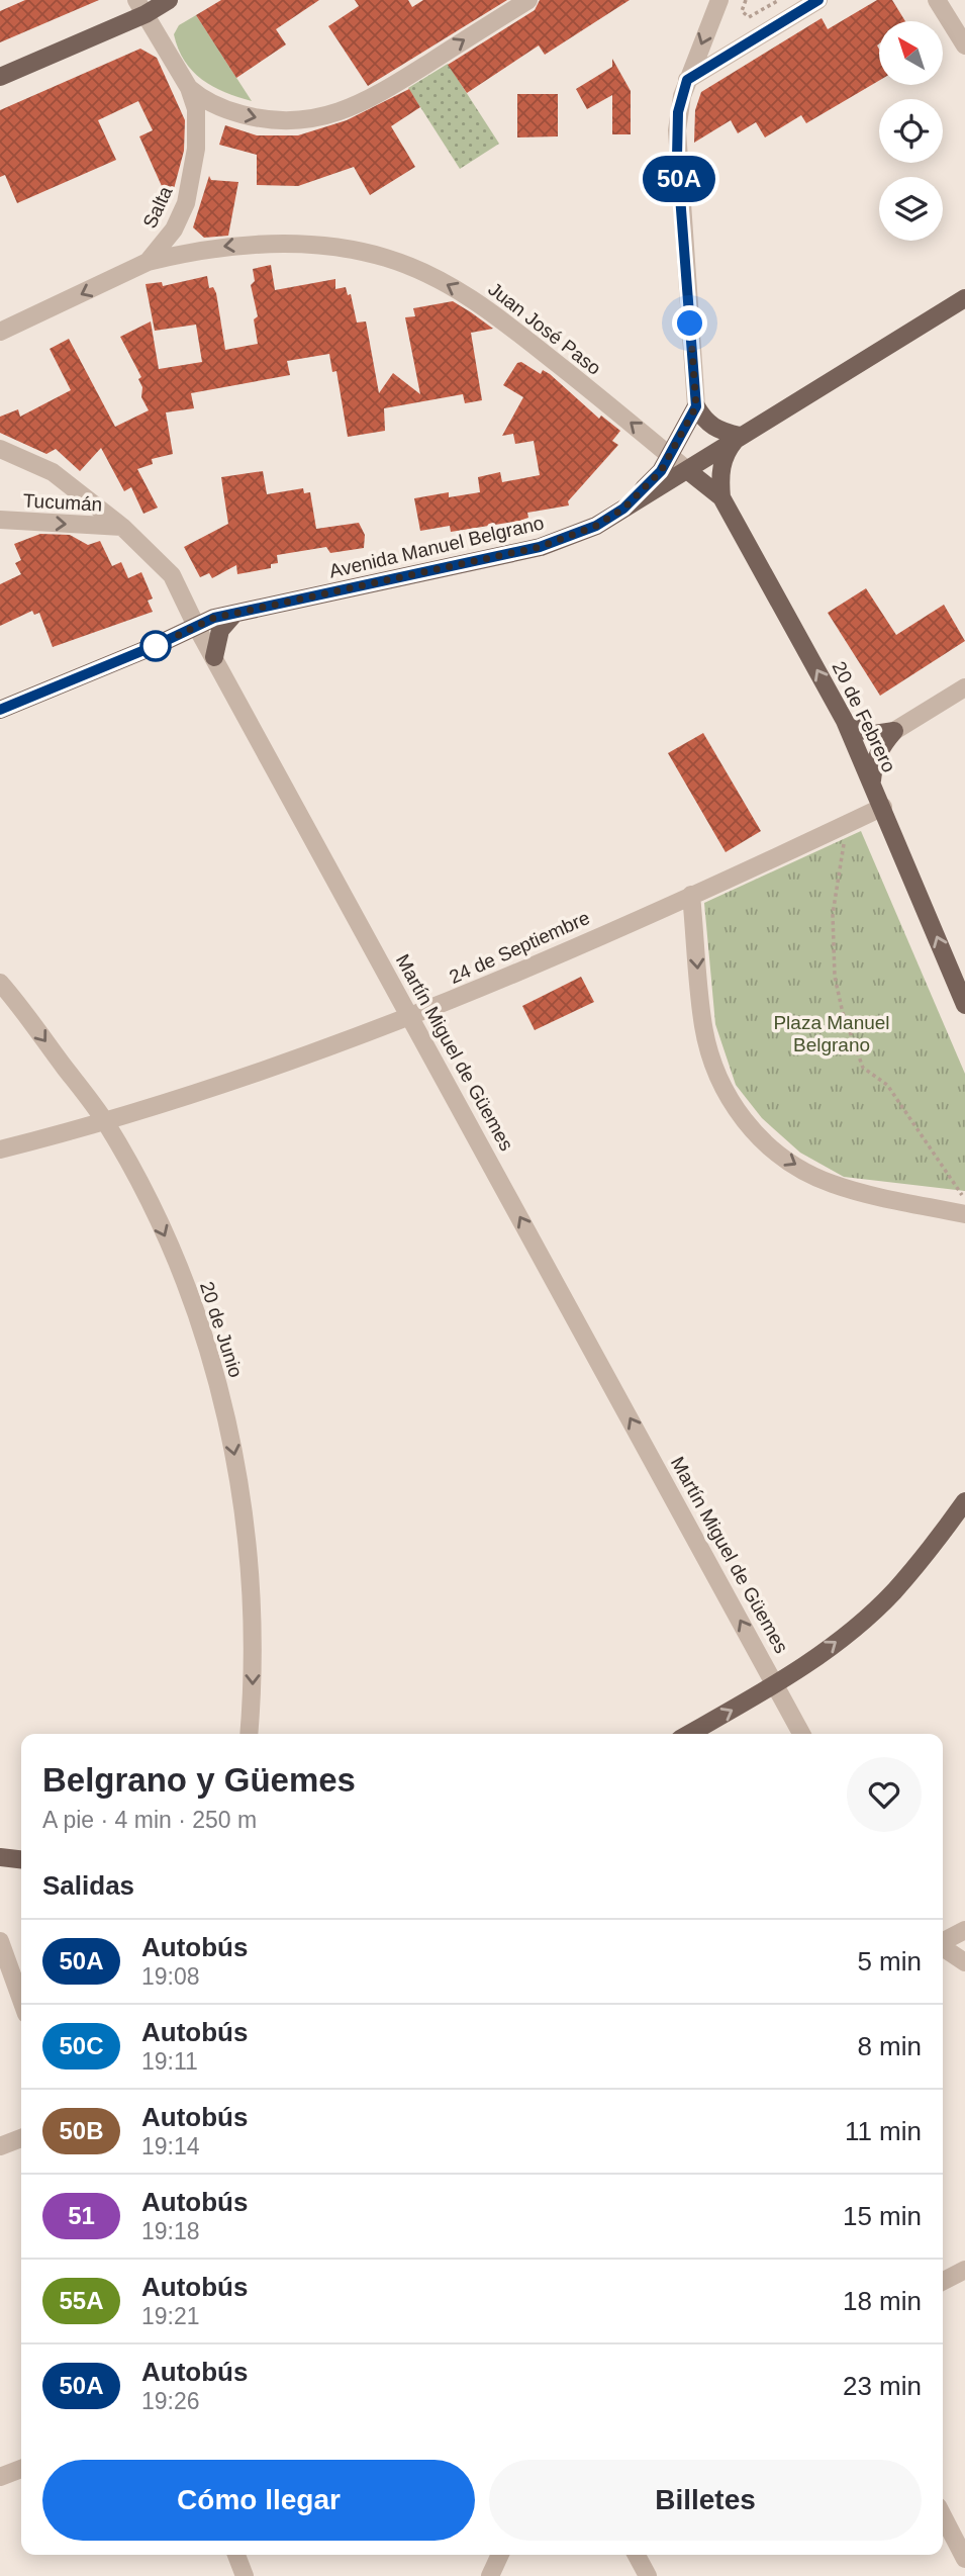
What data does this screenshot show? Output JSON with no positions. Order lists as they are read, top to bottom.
{
  "streets": {
    "main road": ["Avenida Manuel Belgrano", "20 de Febrero"],
    "street": [
      "Salta",
      "Juan José Paso",
      "Tucumán",
      "24 de Septiembre",
      "Martín Miguel de Güemes",
      "20 de Junio"
    ]
  },
  "crossings": [
    ["Salta", "Juan José Paso"],
    ["Juan José Paso", "Avenida Manuel Belgrano"],
    ["Juan José Paso", "20 de Febrero"],
    ["Tucumán", "Martín Miguel de Güemes"],
    ["Avenida Manuel Belgrano", "20 de Febrero"],
    ["Avenida Manuel Belgrano", "Martín Miguel de Güemes"],
    ["20 de Febrero", "24 de Septiembre"],
    ["24 de Septiembre", "Martín Miguel de Güemes"],
    ["24 de Septiembre", "20 de Junio"]
  ],
  "one_way": [
    "Salta",
    "Juan José Paso",
    "Tucumán",
    "20 de Febrero",
    "Martín Miguel de Güemes",
    "20 de Junio"
  ],
  "parks": ["Plaza Manuel Belgrano"],
  "lines": ["bus line 50A"],
  "north": "top left",
  "page": {
    "on_map": "50A",
    "heading": [
      ["Belgrano y Güemes", "A pie · 4 min · 250 m"],
      "Salidas"
    ],
    "list": [
      {
        "mark": "50A",
        "name": "Autobús",
        "note": "19:08",
        "value": "5 min"
      },
      {
        "mark": "50C",
        "name": "Autobús",
        "note": "19:11",
        "value": "8 min"
      },
      {
        "mark": "50B",
        "name": "Autobús",
        "note": "19:14",
        "value": "11 min"
      },
      {
        "mark": "51",
        "name": "Autobús",
        "note": "19:18",
        "value": "15 min"
      },
      {
        "mark": "55A",
        "name": "Autobús",
        "note": "19:21",
        "value": "18 min"
      },
      {
        "mark": "50A",
        "name": "Autobús",
        "note": "19:26",
        "value": "23 min"
      }
    ],
    "buttons": ["Cómo llegar", "Billetes"]
  }
}
